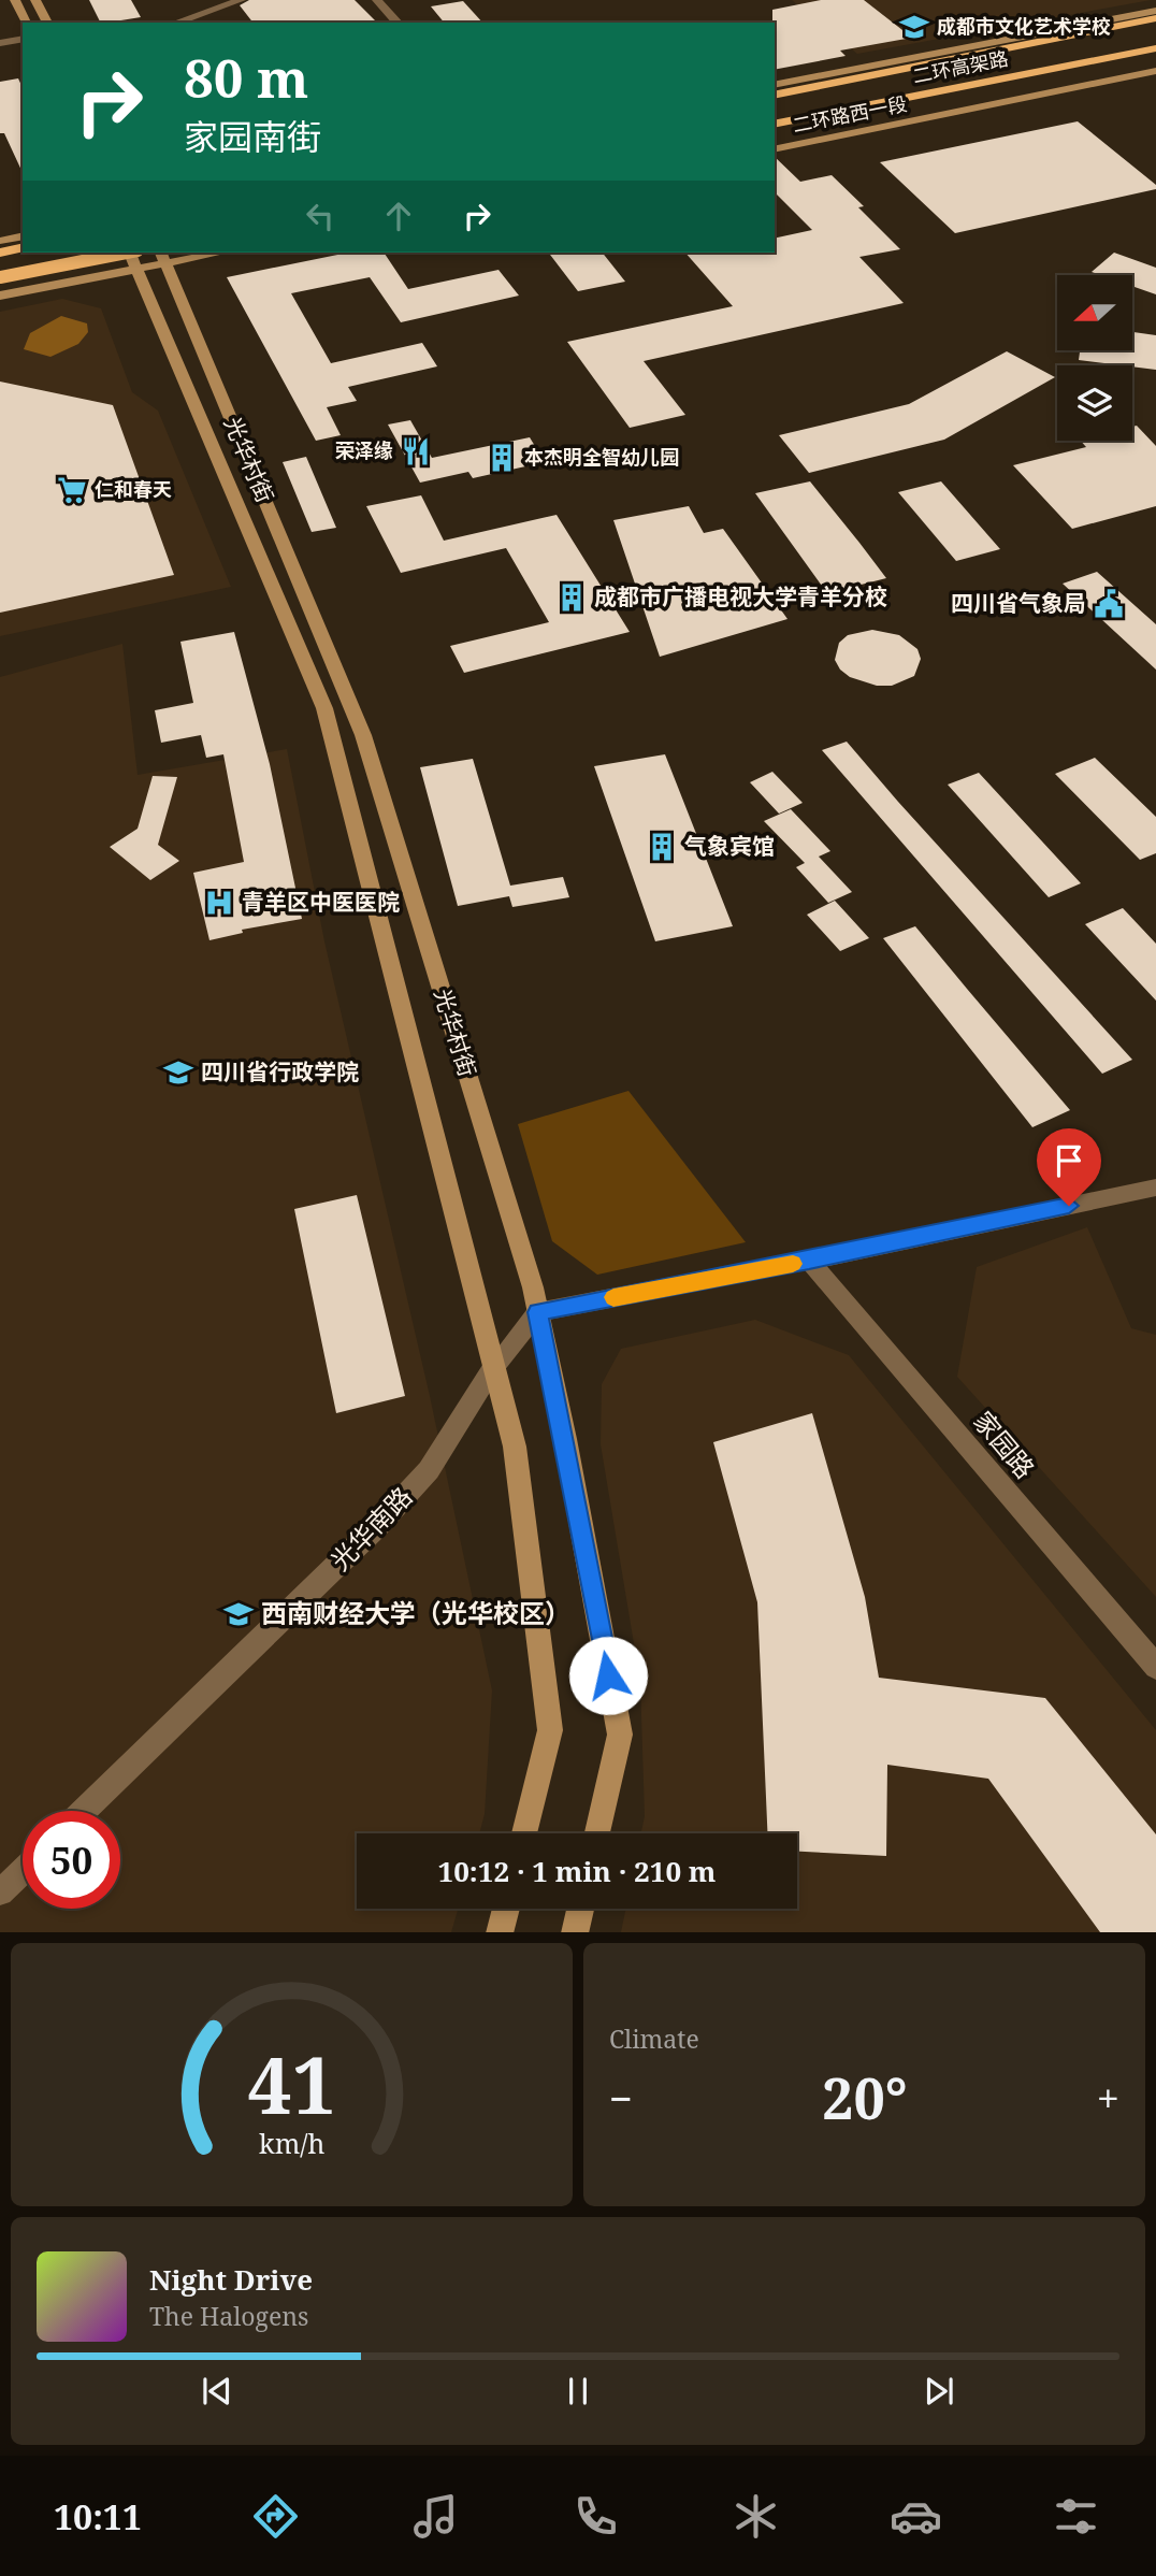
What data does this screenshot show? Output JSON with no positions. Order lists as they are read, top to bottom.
{
  "streets": {
    "highway": ["二环高架路"],
    "main road": ["二环路西一段", "光华村街"],
    "street": ["家园路", "光华南路"]
  },
  "crossings": [
    ["光华村街", "光华南路"]
  ],
  "places": {
    "school or university": ["成都市文化艺术学校", "四川省行政学院", "西南财经大学（光华校区）"],
    "restaurant": ["荣泽缘"],
    "building": ["本杰明全智幼儿园", "成都市广播电视大学青羊分校", "气象宾馆"],
    "supermarket": ["仁和春天"],
    "public building": ["四川省气象局"],
    "hospital": ["青羊区中医医院"]
  },
  "north": "left",
  "page": {
    "turn": ["80 m", "家园南街"],
    "limit": "50",
    "trip": "10:12 · 1 min · 210 m",
    "tile": "Climate",
    "heat": ["−", "20°", "+"],
    "song": ["Night Drive", "The Halogens"],
    "tabs": "10:11",
    "gauge": ["41", "km/h"]
  }
}
